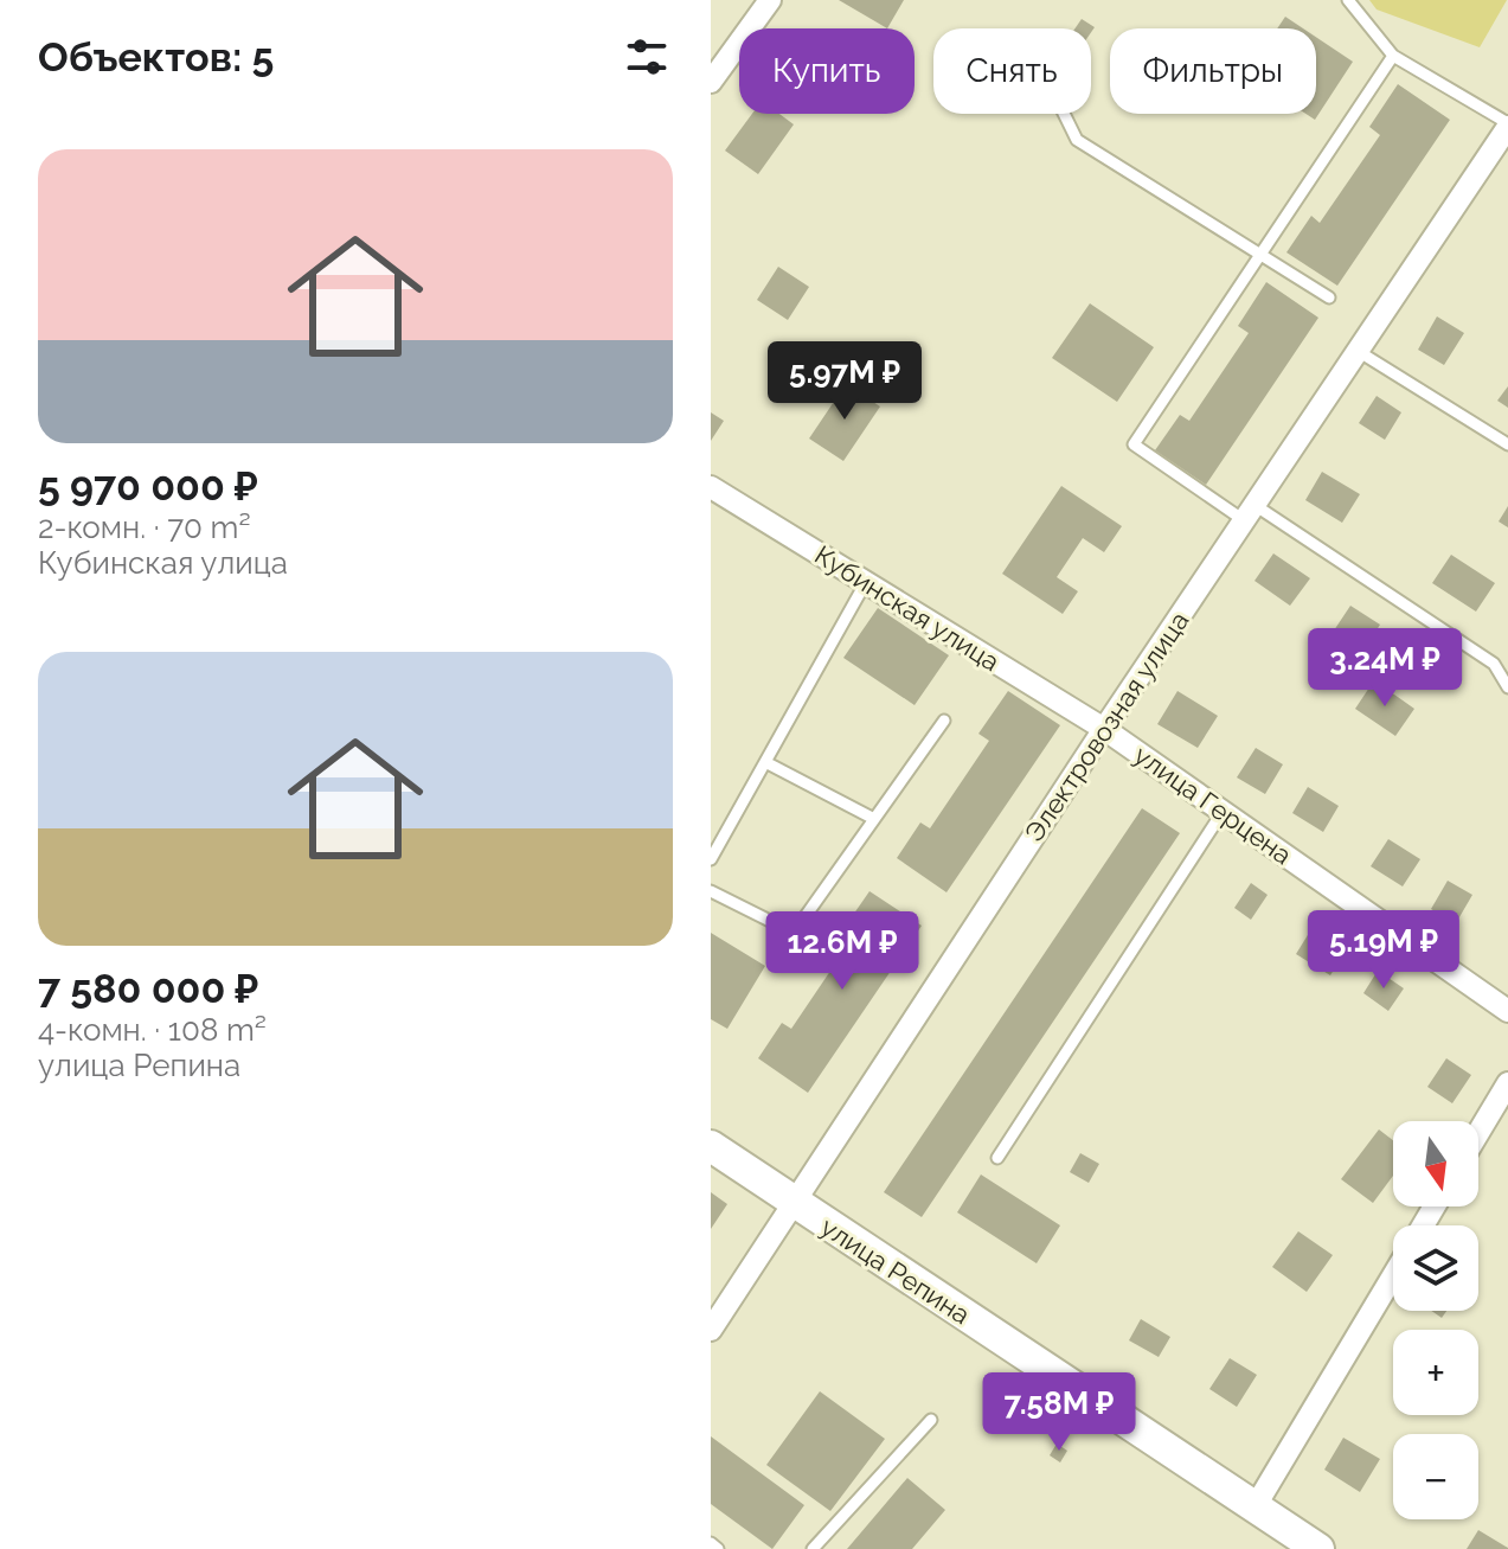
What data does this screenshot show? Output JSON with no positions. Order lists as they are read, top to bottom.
{
  "streets": {
    "main road": ["улица Репина"],
    "street": ["Кубинская улица", "Электровозная улица", "улица Герцена"]
  },
  "crossings": [
    ["Кубинская улица", "Электровозная улица"],
    ["Кубинская улица", "улица Герцена"],
    ["Электровозная улица", "улица Герцена"],
    ["Электровозная улица", "улица Репина"]
  ],
  "north": "bottom",
  "page": {
    "heading": "Объектов: 5",
    "chip": ["Купить", "Снять", "Фильтры"],
    "list": [
      {
        "name": "5 970 000 ₽",
        "note": "2-комн. · 70 m² · Кубинская улица"
      },
      {
        "name": "7 580 000 ₽",
        "note": "4-комн. · 108 m² · улица Репина"
      }
    ],
    "price": [
      "5.97M ₽",
      "3.24M ₽",
      "5.19M ₽",
      "12.6M ₽",
      "7.58M ₽"
    ],
    "map_buttons": ["+", "−"]
  }
}
